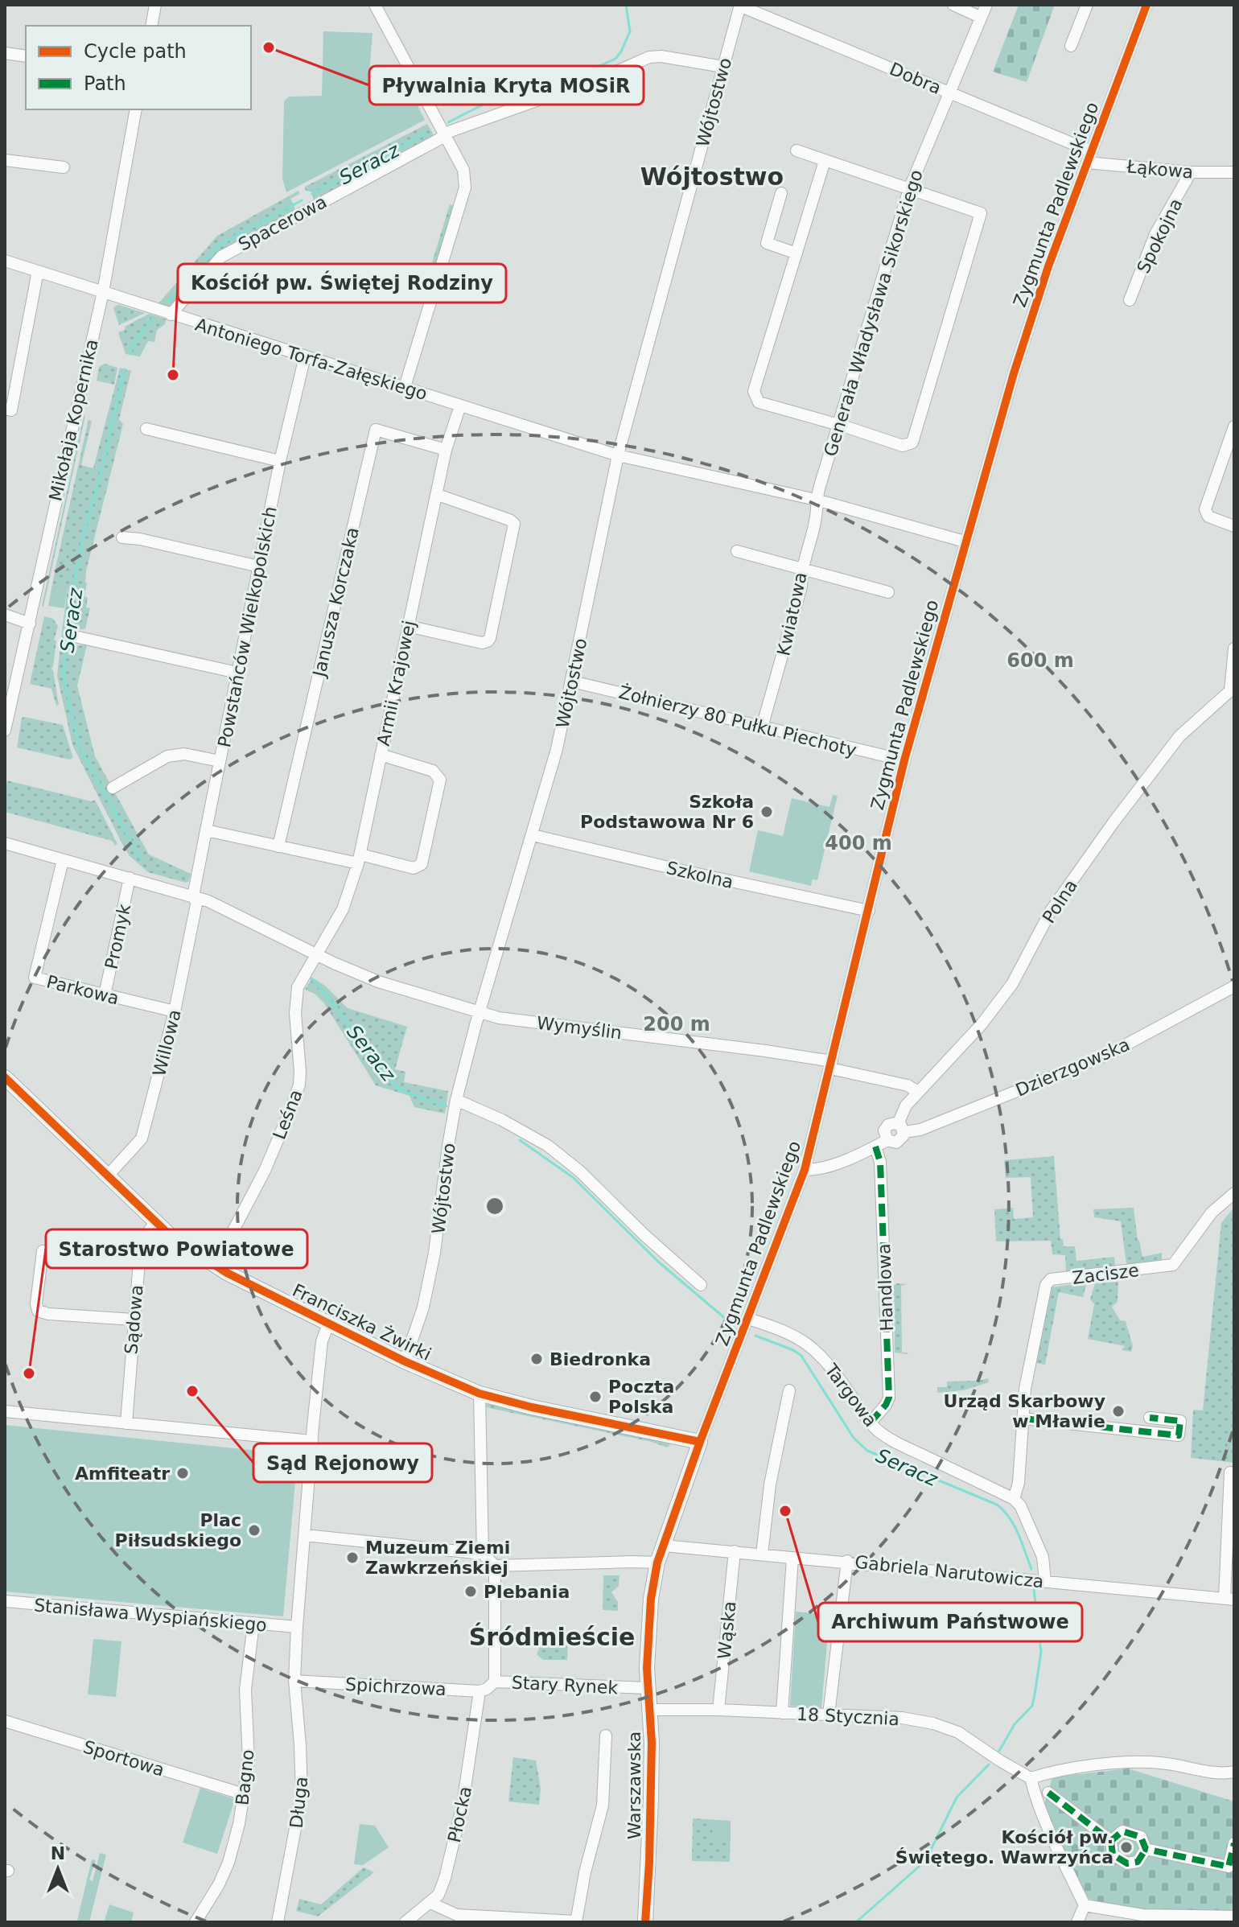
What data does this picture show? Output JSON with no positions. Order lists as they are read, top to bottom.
{
  "streets": {
    "main road": ["Zygmunta Padlewskiego", "Franciszka Żwirki", "Warszawska"],
    "street": [
      "Dobra",
      "Wójtostwo",
      "Łąkowa",
      "Spacerowa",
      "Spokojna",
      "Generała Władysława Sikorskiego",
      "Antoniego Torfa-Załęskiego",
      "Mikołaja Kopernika",
      "Janusza Korczaka",
      "Kwiatowa",
      "Powstańców Wielkopolskich",
      "Armii Krajowej",
      "Żołnierzy 80 Pułku Piechoty",
      "Szkolna",
      "Polna",
      "Promyk",
      "Parkowa",
      "Wymyślin",
      "Willowa",
      "Dzierzgowska",
      "Leśna",
      "Zacisze",
      "Handlowa",
      "Sądowa",
      "Targowa",
      "Gabriela Narutowicza",
      "Stanisława Wyspiańskiego",
      "Wąska",
      "Stary Rynek",
      "Spichrzowa",
      "18 Stycznia",
      "Sportowa",
      "Bagno",
      "Długa",
      "Płocka"
    ]
  },
  "crossings": [
    ["Dobra", "Wójtostwo"],
    ["Dobra", "Łąkowa"],
    ["Dobra", "Zygmunta Padlewskiego"],
    ["Dobra", "Generała Władysława Sikorskiego"],
    ["Wójtostwo", "Spacerowa"],
    ["Wójtostwo", "Antoniego Torfa-Załęskiego"],
    ["Wójtostwo", "Żołnierzy 80 Pułku Piechoty"],
    ["Wójtostwo", "Szkolna"],
    ["Wójtostwo", "Wymyślin"],
    ["Wójtostwo", "Franciszka Żwirki"],
    ["Łąkowa", "Zygmunta Padlewskiego"],
    ["Łąkowa", "Spokojna"],
    ["Zygmunta Padlewskiego", "Antoniego Torfa-Załęskiego"],
    ["Zygmunta Padlewskiego", "Żołnierzy 80 Pułku Piechoty"],
    ["Zygmunta Padlewskiego", "Szkolna"],
    ["Zygmunta Padlewskiego", "Wymyślin"],
    ["Zygmunta Padlewskiego", "Dzierzgowska"],
    ["Zygmunta Padlewskiego", "Franciszka Żwirki"],
    ["Zygmunta Padlewskiego", "Targowa"],
    ["Zygmunta Padlewskiego", "Gabriela Narutowicza"],
    ["Spacerowa", "Antoniego Torfa-Załęskiego"],
    ["Generała Władysława Sikorskiego", "Antoniego Torfa-Załęskiego"],
    ["Generała Władysława Sikorskiego", "Kwiatowa"],
    ["Antoniego Torfa-Załęskiego", "Mikołaja Kopernika"],
    ["Antoniego Torfa-Załęskiego", "Kwiatowa"],
    ["Antoniego Torfa-Załęskiego", "Powstańców Wielkopolskich"],
    ["Antoniego Torfa-Załęskiego", "Armii Krajowej"],
    ["Janusza Korczaka", "Armii Krajowej"],
    ["Kwiatowa", "Żołnierzy 80 Pułku Piechoty"],
    ["Powstańców Wielkopolskich", "Wymyślin"],
    ["Powstańców Wielkopolskich", "Willowa"],
    ["Armii Krajowej", "Wymyślin"],
    ["Armii Krajowej", "Leśna"],
    ["Polna", "Wymyślin"],
    ["Polna", "Dzierzgowska"],
    ["Promyk", "Parkowa"],
    ["Promyk", "Wymyślin"],
    ["Parkowa", "Wymyślin"],
    ["Parkowa", "Willowa"],
    ["Wymyślin", "Willowa"],
    ["Wymyślin", "Leśna"],
    ["Willowa", "Franciszka Żwirki"],
    ["Dzierzgowska", "Handlowa"],
    ["Leśna", "Franciszka Żwirki"],
    ["Zacisze", "Targowa"],
    ["Handlowa", "Targowa"],
    ["Sądowa", "Franciszka Żwirki"],
    ["Franciszka Żwirki", "Długa"],
    ["Gabriela Narutowicza", "Wąska"],
    ["Stanisława Wyspiańskiego", "Bagno"],
    ["Stanisława Wyspiańskiego", "Długa"],
    ["Wąska", "18 Stycznia"],
    ["Stary Rynek", "Warszawska"],
    ["Spichrzowa", "Długa"],
    ["Spichrzowa", "Płocka"],
    ["18 Stycznia", "Warszawska"],
    ["Sportowa", "Bagno"]
  ],
  "districts": ["Wójtostwo", "Śródmieście"],
  "water": ["Seracz"],
  "places": [
    "Pływalnia Kryta MOSiR",
    "Kościół pw. Świętej Rodziny",
    "Szkoła Podstawowa Nr 6",
    "Biedronka",
    "Starostwo Powiatowe",
    "Sąd Rejonowy",
    "Poczta Polska",
    "Urząd Skarbowy w Mławie",
    "Amfiteatr",
    "Archiwum Państwowe",
    "Plac Piłsudskiego",
    "Muzeum Ziemi Zawkrzeńskiej",
    "Plebania",
    "Kościół pw. Świętego. Wawrzyńca"
  ],
  "legend": ["Cycle path", "Path"],
  "north": "top",
  "rings": ["600 m", "400 m", "200 m"]
}
